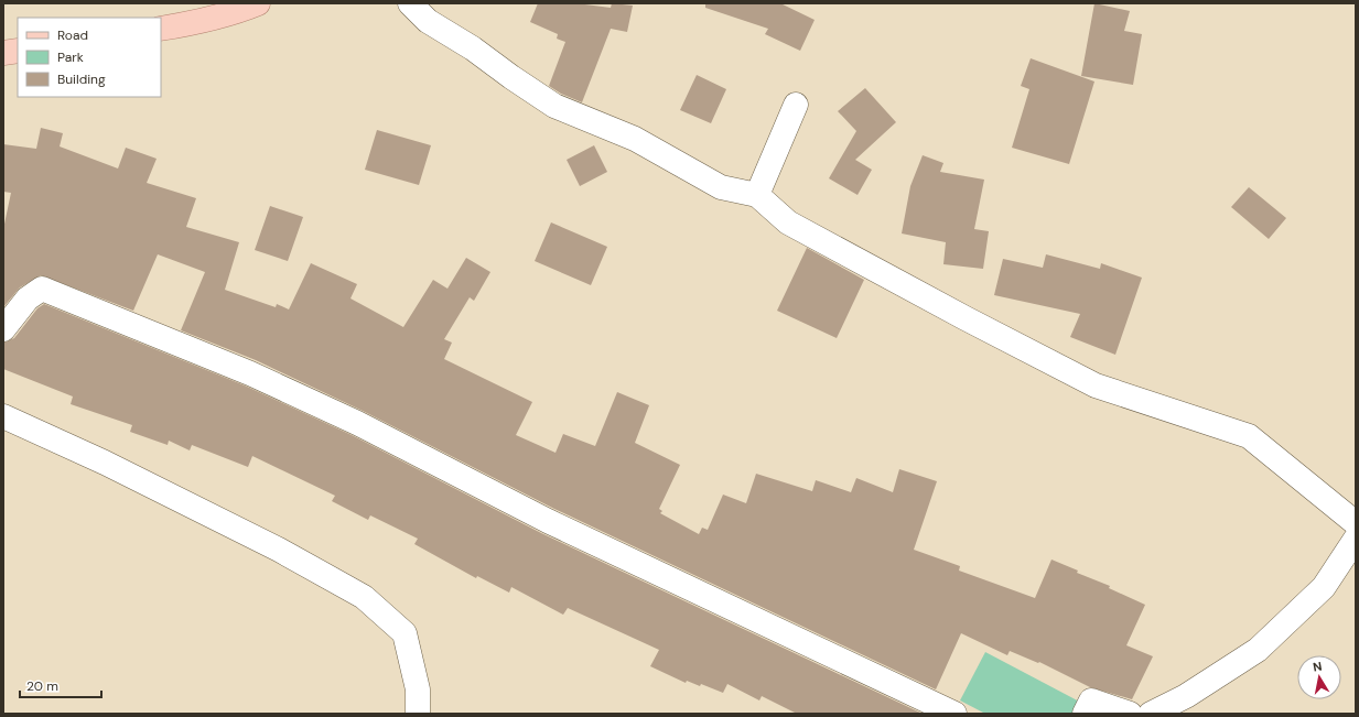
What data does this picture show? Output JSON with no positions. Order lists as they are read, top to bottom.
{
  "legend": ["Road", "Park", "Building"],
  "scale_bar": "20 m",
  "north": "top"
}
